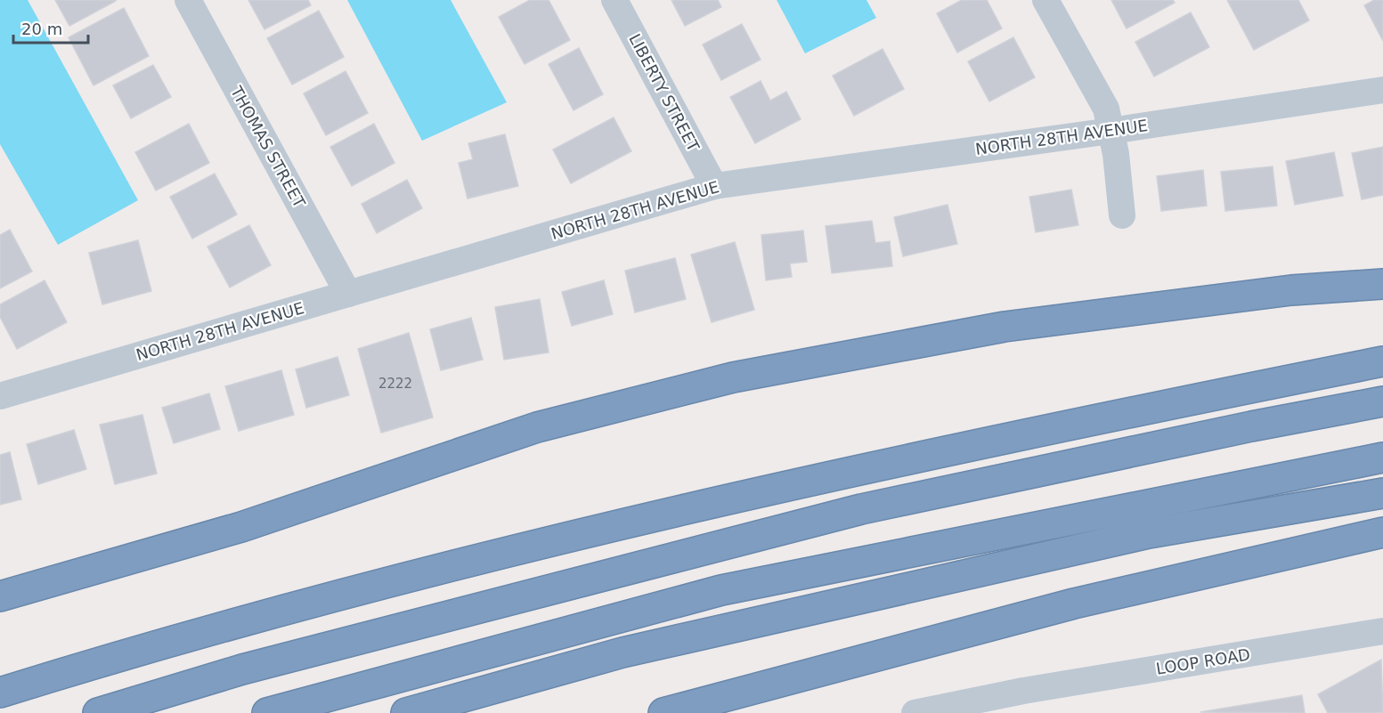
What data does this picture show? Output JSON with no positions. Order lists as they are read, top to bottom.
{
  "streets": {
    "street": [
      "LIBERTY STREET",
      "NORTH 28TH AVENUE",
      "THOMAS STREET",
      "LOOP ROAD"
    ]
  },
  "crossings": [
    ["LIBERTY STREET", "NORTH 28TH AVENUE"],
    ["NORTH 28TH AVENUE", "THOMAS STREET"]
  ],
  "house_numbers": ["2222"],
  "scale_bar": "20 m"
}
